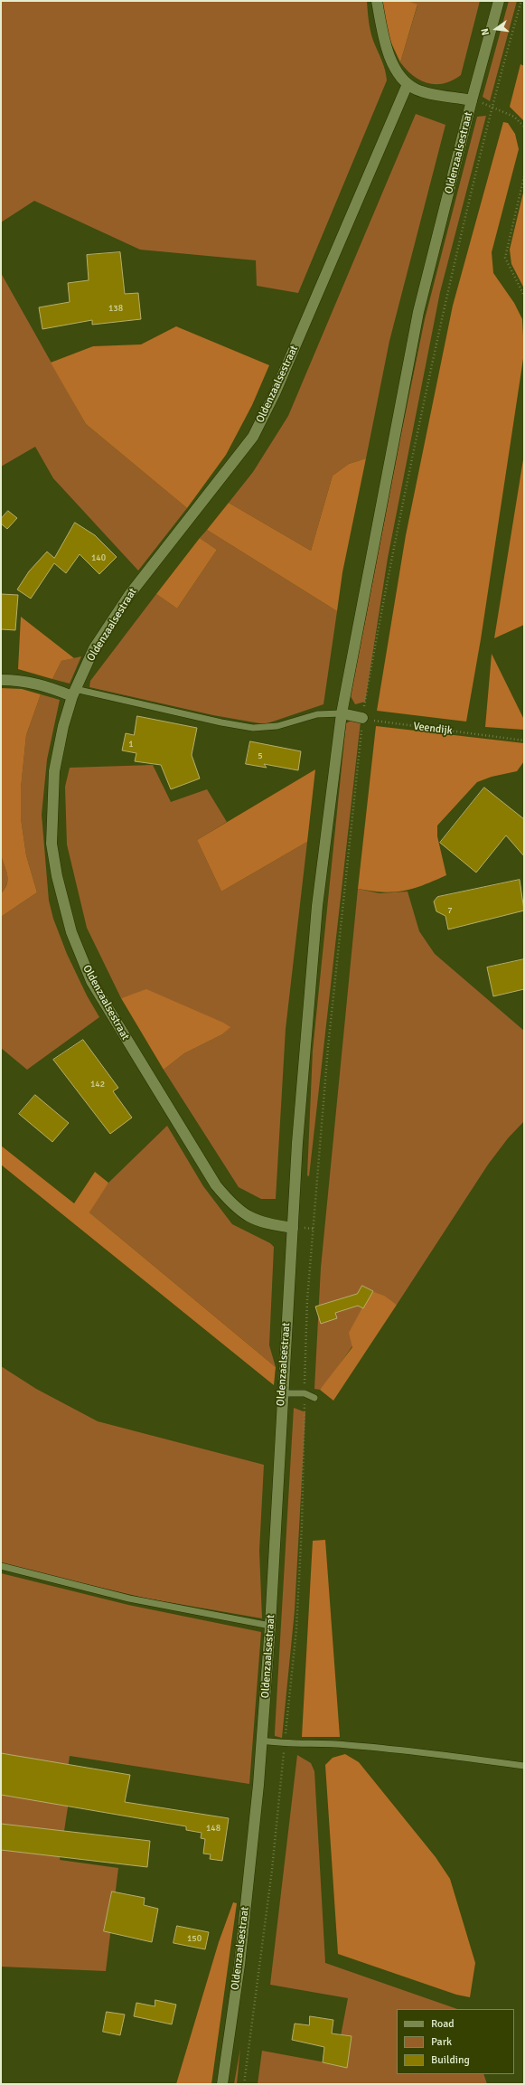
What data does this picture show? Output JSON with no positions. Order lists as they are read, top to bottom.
{
  "streets": {
    "main road": ["Oldenzaalsestraat"],
    "path": ["Veendijk"]
  },
  "house_numbers": [
    "138",
    "140",
    "1",
    "5",
    "7",
    "142",
    "148",
    "150"
  ],
  "legend": ["Road", "Park", "Building"],
  "north": "left"
}
